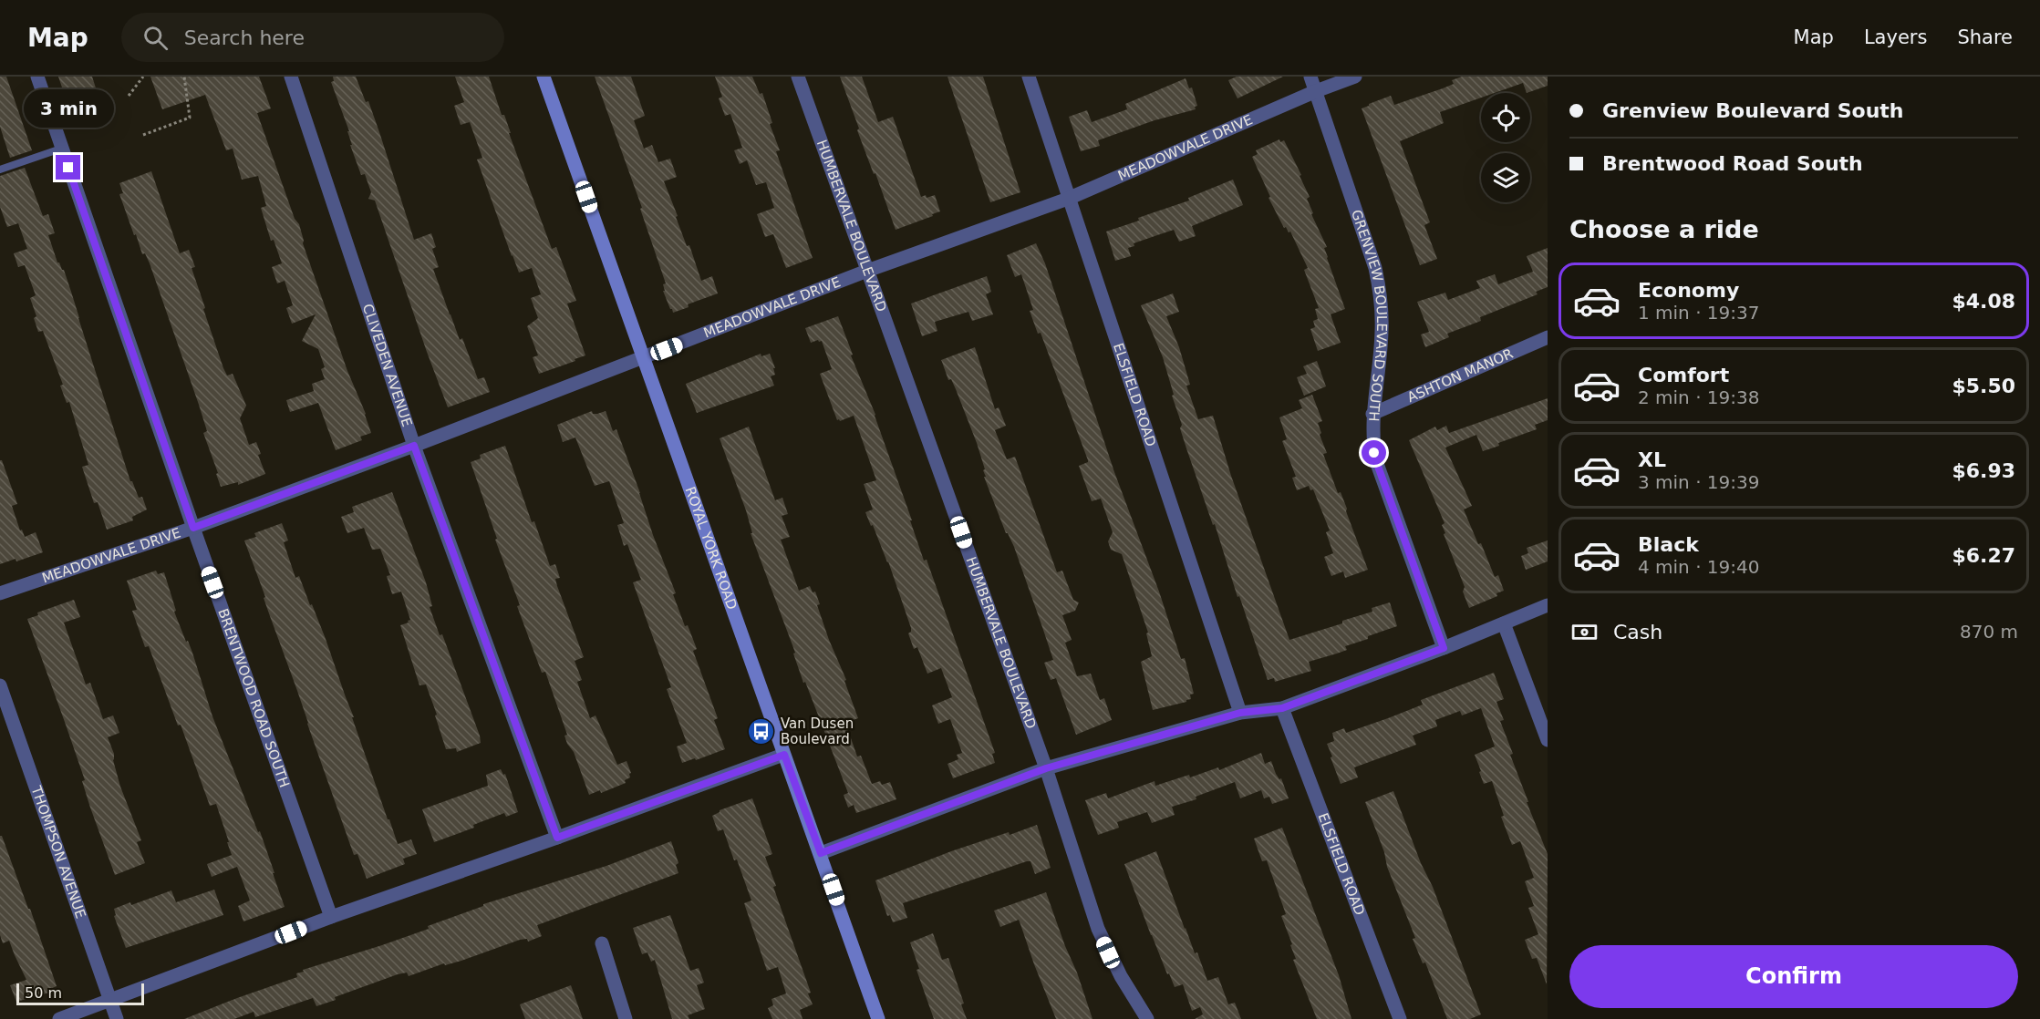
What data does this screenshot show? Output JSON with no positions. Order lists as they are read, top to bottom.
{
  "streets": {
    "main road": ["ROYAL YORK ROAD"],
    "street": [
      "MEADOWVALE DRIVE",
      "HUMBERVALE BOULEVARD",
      "GRENVIEW BOULEVARD SOUTH",
      "CLIVEDEN AVENUE",
      "ASHTON MANOR",
      "ELSFIELD ROAD",
      "BRENTWOOD ROAD SOUTH",
      "THOMPSON AVENUE"
    ]
  },
  "crossings": [
    ["MEADOWVALE DRIVE", "HUMBERVALE BOULEVARD"],
    ["MEADOWVALE DRIVE", "GRENVIEW BOULEVARD SOUTH"],
    ["MEADOWVALE DRIVE", "CLIVEDEN AVENUE"],
    ["MEADOWVALE DRIVE", "ELSFIELD ROAD"],
    ["MEADOWVALE DRIVE", "ROYAL YORK ROAD"],
    ["MEADOWVALE DRIVE", "BRENTWOOD ROAD SOUTH"],
    ["GRENVIEW BOULEVARD SOUTH", "ASHTON MANOR"]
  ],
  "places": {
    "bus stop": ["Van Dusen Boulevard"]
  },
  "scale_bar": "50 m",
  "page": {
    "header": "Map",
    "search": "Search here",
    "nav": ["Map", "Layers", "Share"],
    "banner": ["Grenview Boulevard South", "Brentwood Road South"],
    "bubble": "3 min",
    "heading": "Choose a ride",
    "list": [
      {
        "name": "Economy",
        "note": "1 min · 19:37",
        "value": "$4.08"
      },
      {
        "name": "Comfort",
        "note": "2 min · 19:38",
        "value": "$5.50"
      },
      {
        "name": "XL",
        "note": "3 min · 19:39",
        "value": "$6.93"
      },
      {
        "name": "Black",
        "note": "4 min · 19:40",
        "value": "$6.27"
      }
    ],
    "pay": ["Cash", "870 m"],
    "buttons": "Confirm",
    "scale": "50 m"
  }
}
